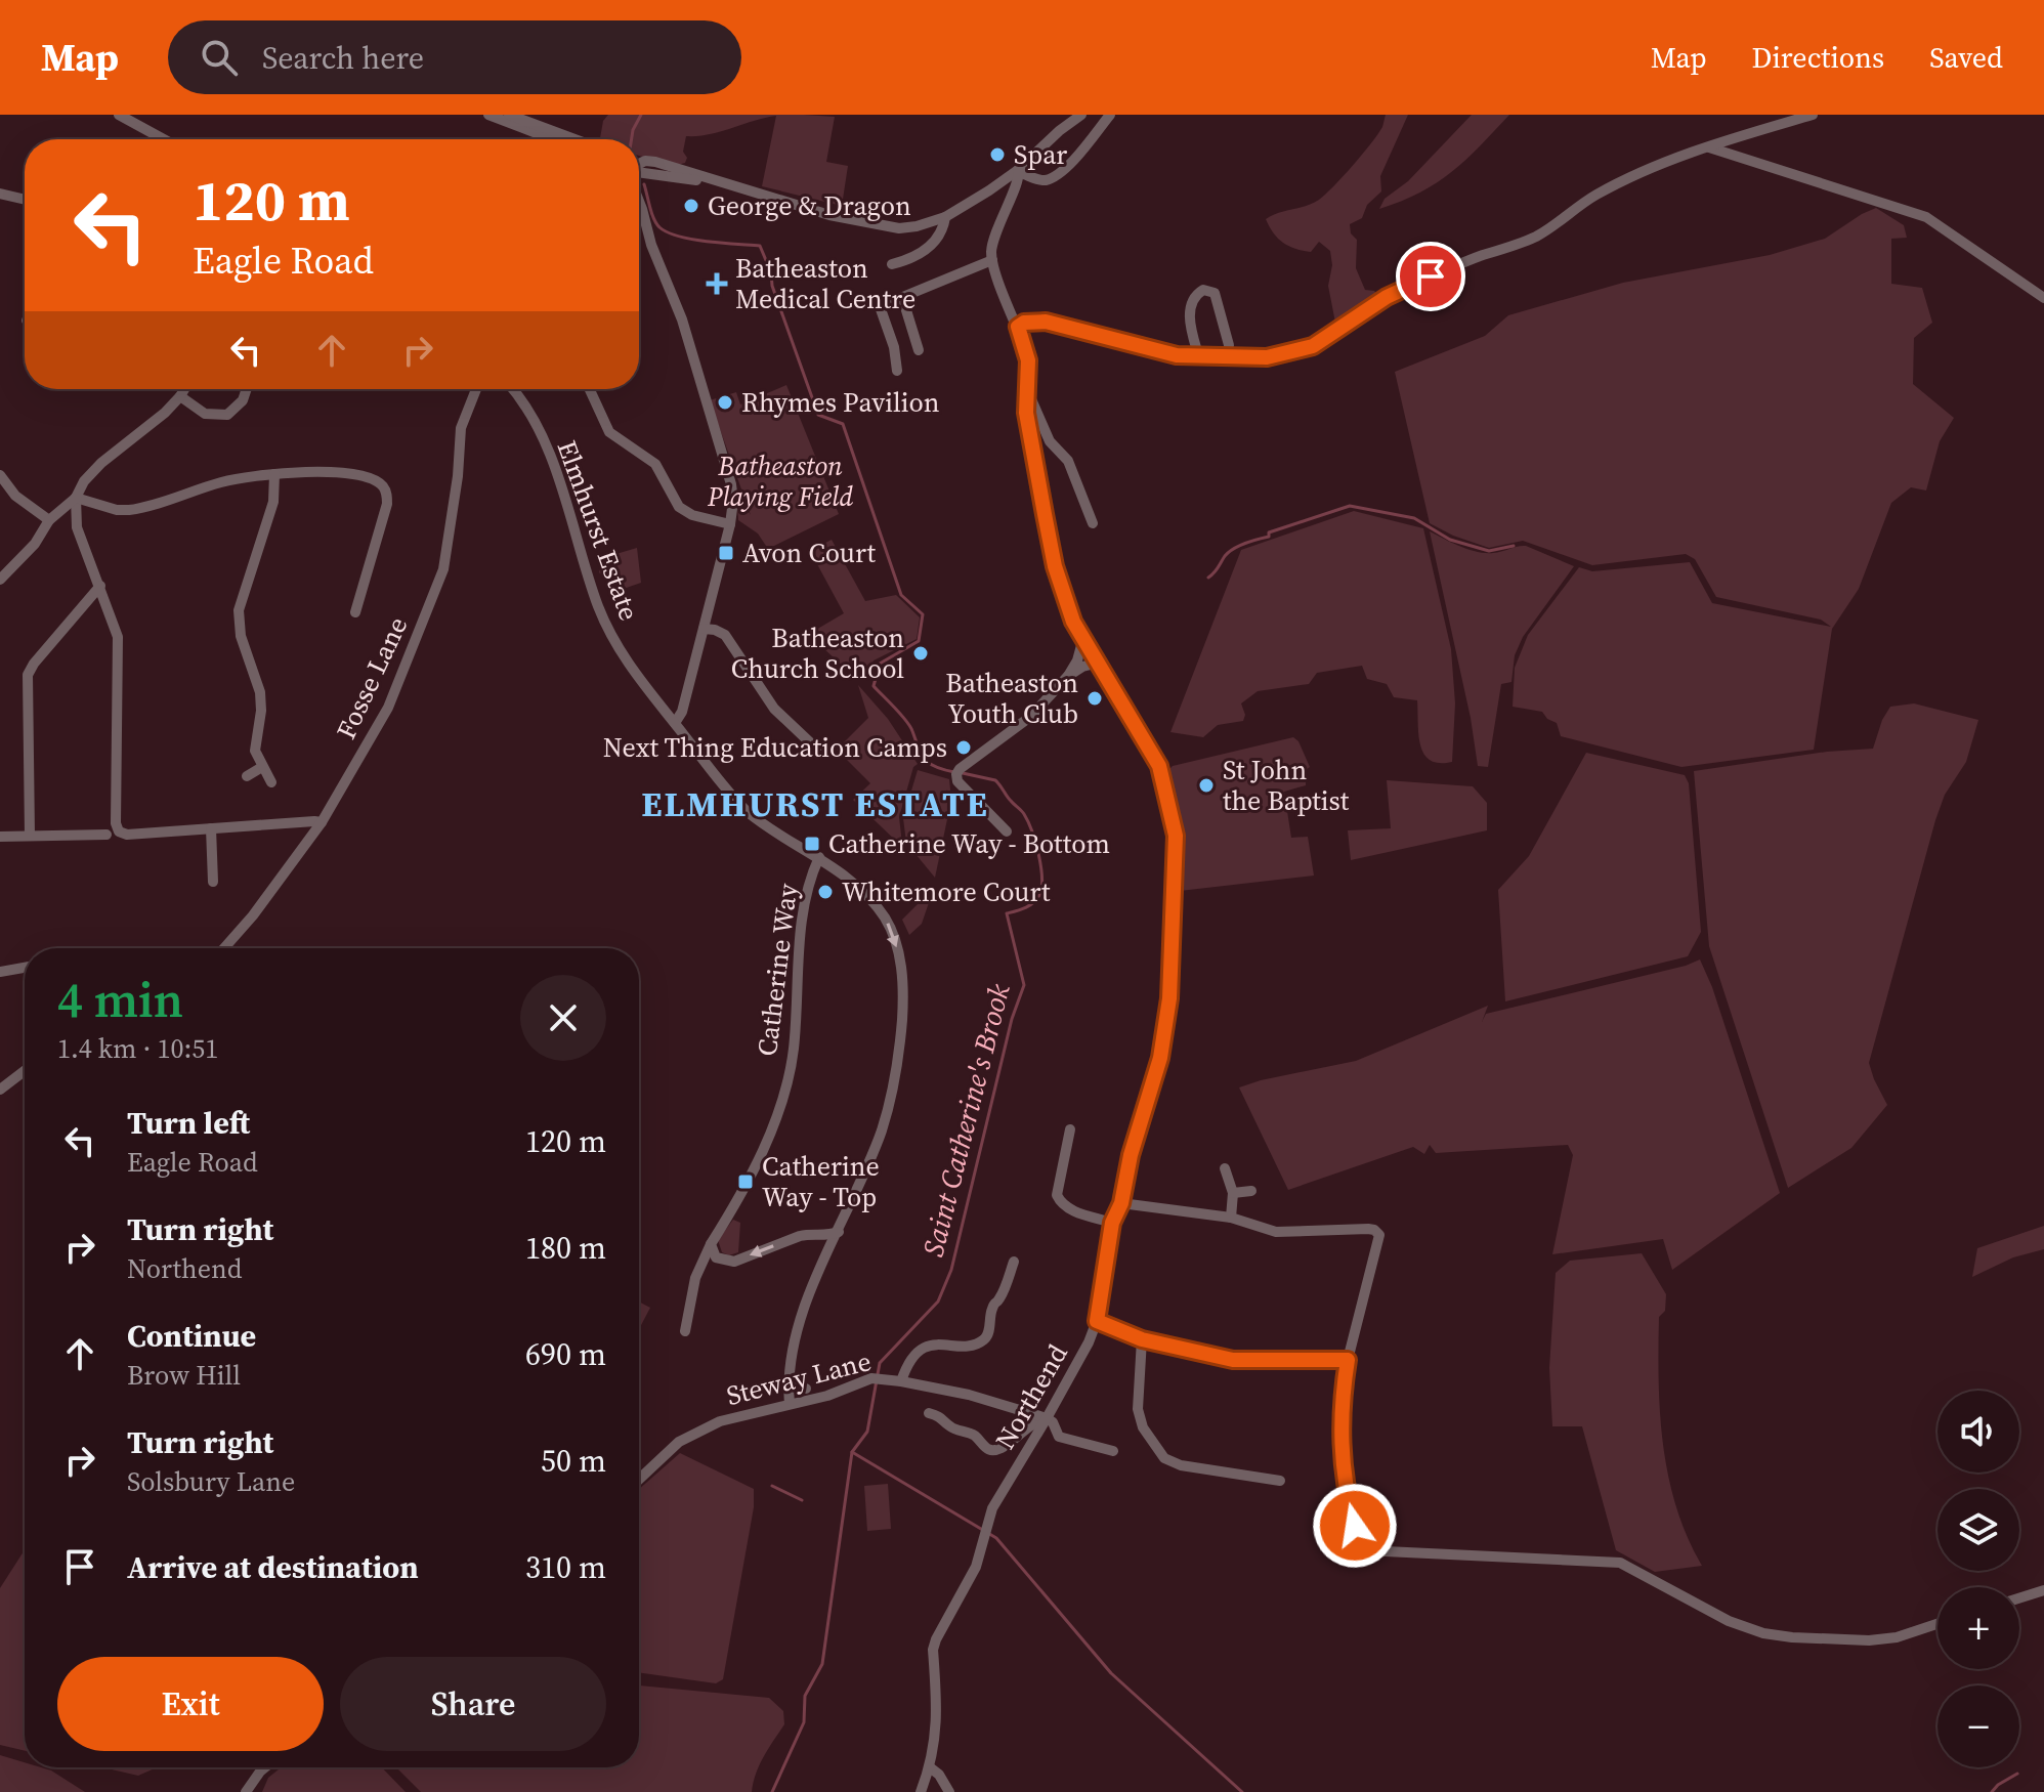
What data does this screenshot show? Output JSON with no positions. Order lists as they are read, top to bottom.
{
  "streets": {
    "street": [
      "Elmhurst Estate",
      "Fosse Lane",
      "Catherine Way",
      "Steway Lane",
      "Northend"
    ]
  },
  "crossings": [
    ["Elmhurst Estate", "Catherine Way"],
    ["Catherine Way", "Steway Lane"],
    ["Steway Lane", "Northend"]
  ],
  "districts": ["ELMHURST ESTATE"],
  "water": ["Saint Catherine's Brook"],
  "parks": ["Batheaston Playing Field"],
  "places": {
    "other": [
      "Spar",
      "George & Dragon",
      "Rhymes Pavilion",
      "Batheaston Church School",
      "Batheaston Youth Club",
      "Next Thing Education Camps",
      "St John the Baptist",
      "Whitemore Court"
    ],
    "health": ["Batheaston Medical Centre"],
    "transit": ["Avon Court", "Catherine Way - Bottom", "Catherine Way - Top"]
  },
  "page": {
    "header": "Map",
    "search": "Search here",
    "nav": ["Map", "Directions", "Saved"],
    "turn": ["120 m", "Eagle Road"],
    "heading": ["4 min", "1.4 km · 10:51"],
    "list": [
      {
        "name": "Turn left",
        "note": "Eagle Road",
        "value": "120 m"
      },
      {
        "name": "Turn right",
        "note": "Northend",
        "value": "180 m"
      },
      {
        "name": "Continue",
        "note": "Brow Hill",
        "value": "690 m"
      },
      {
        "name": "Turn right",
        "note": "Solsbury Lane",
        "value": "50 m"
      },
      {
        "name": "Arrive at destination",
        "value": "310 m"
      }
    ],
    "map_buttons": ["+", "−"],
    "buttons": ["Exit", "Share"]
  }
}
